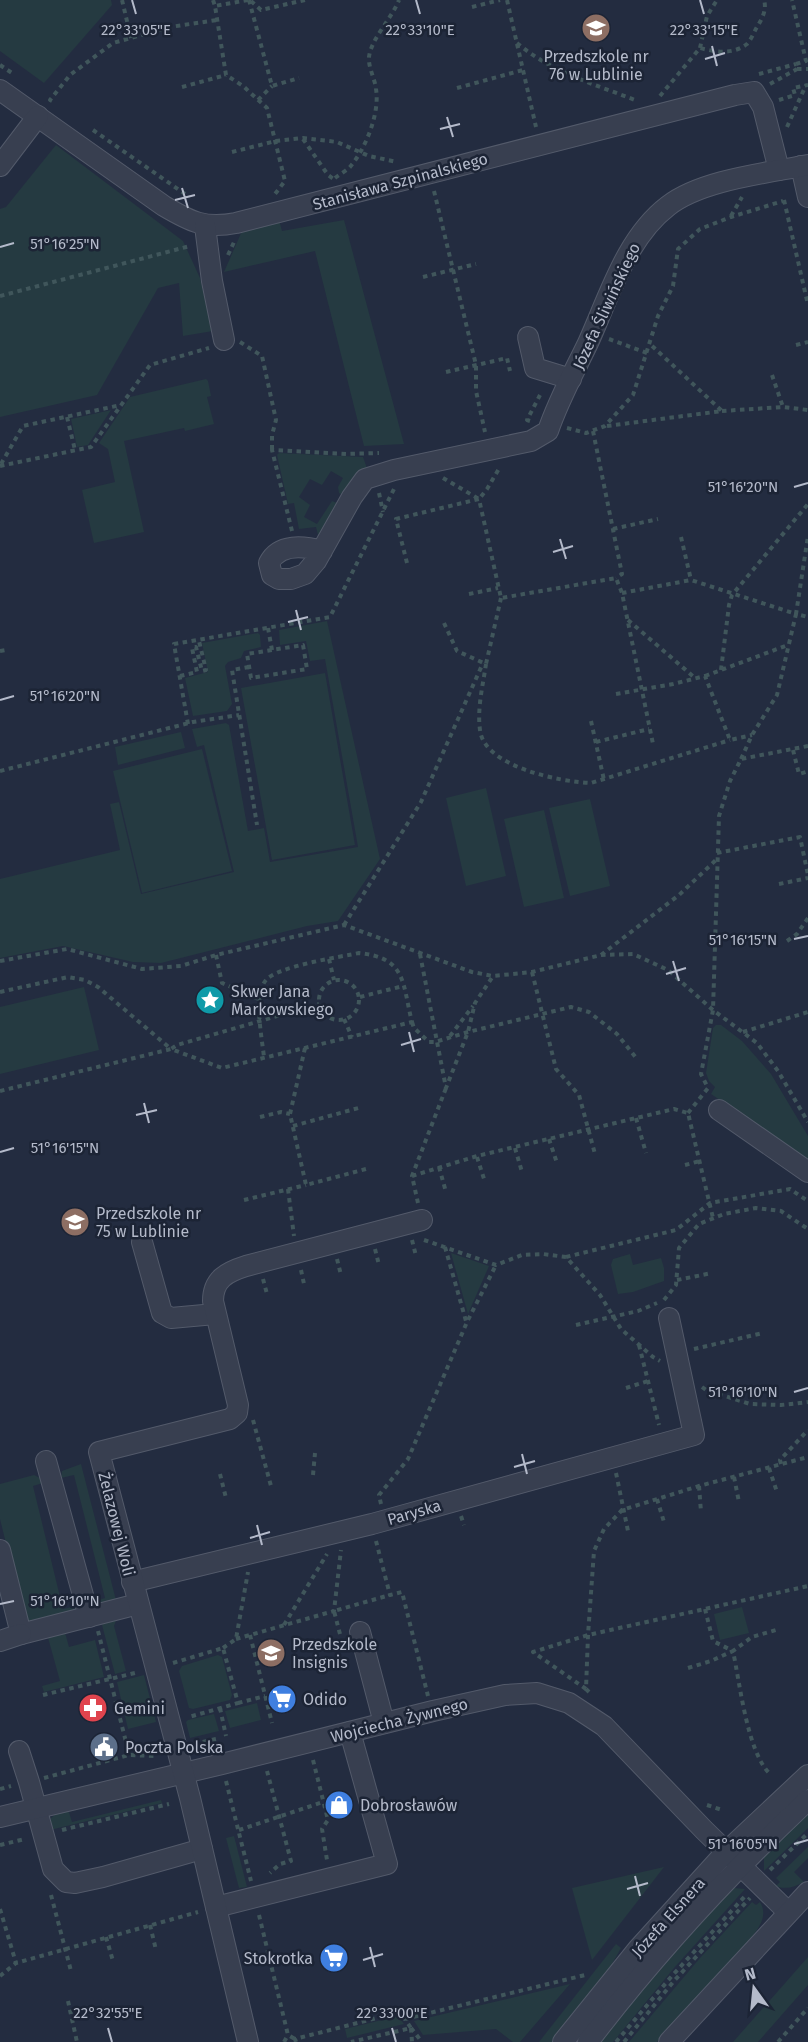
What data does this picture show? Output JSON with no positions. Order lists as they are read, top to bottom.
{
  "streets": {
    "street": [
      "Stanisława Szpinalskiego",
      "Józefa Śliwińskiego",
      "Paryska",
      "Żelazowej Woli",
      "Wojciecha Żywnego",
      "Józefa Elsnera"
    ]
  },
  "crossings": [
    ["Paryska", "Żelazowej Woli"],
    ["Żelazowej Woli", "Wojciecha Żywnego"],
    ["Wojciecha Żywnego", "Józefa Elsnera"]
  ],
  "places": {
    "school or university": ["Przedszkole nr 76 w Lublinie", "Przedszkole nr 75 w Lublinie", "Przedszkole Insignis"],
    "place": ["Skwer Jana Markowskiego"],
    "supermarket": ["Odido", "Stokrotka"],
    "pharmacy": ["Gemini"],
    "public building": ["Poczta Polska"],
    "shop": ["Dobrosławów"]
  },
  "north": "top",
  "coordinates": [
    "22°33'05\"E",
    "22°33'10\"E",
    "22°33'15\"E",
    "51°16'25\"N",
    "51°16'20\"N",
    "51°16'15\"N",
    "51°16'10\"N",
    "51°16'05\"N",
    "22°32'55\"E",
    "22°33'00\"E"
  ]
}
